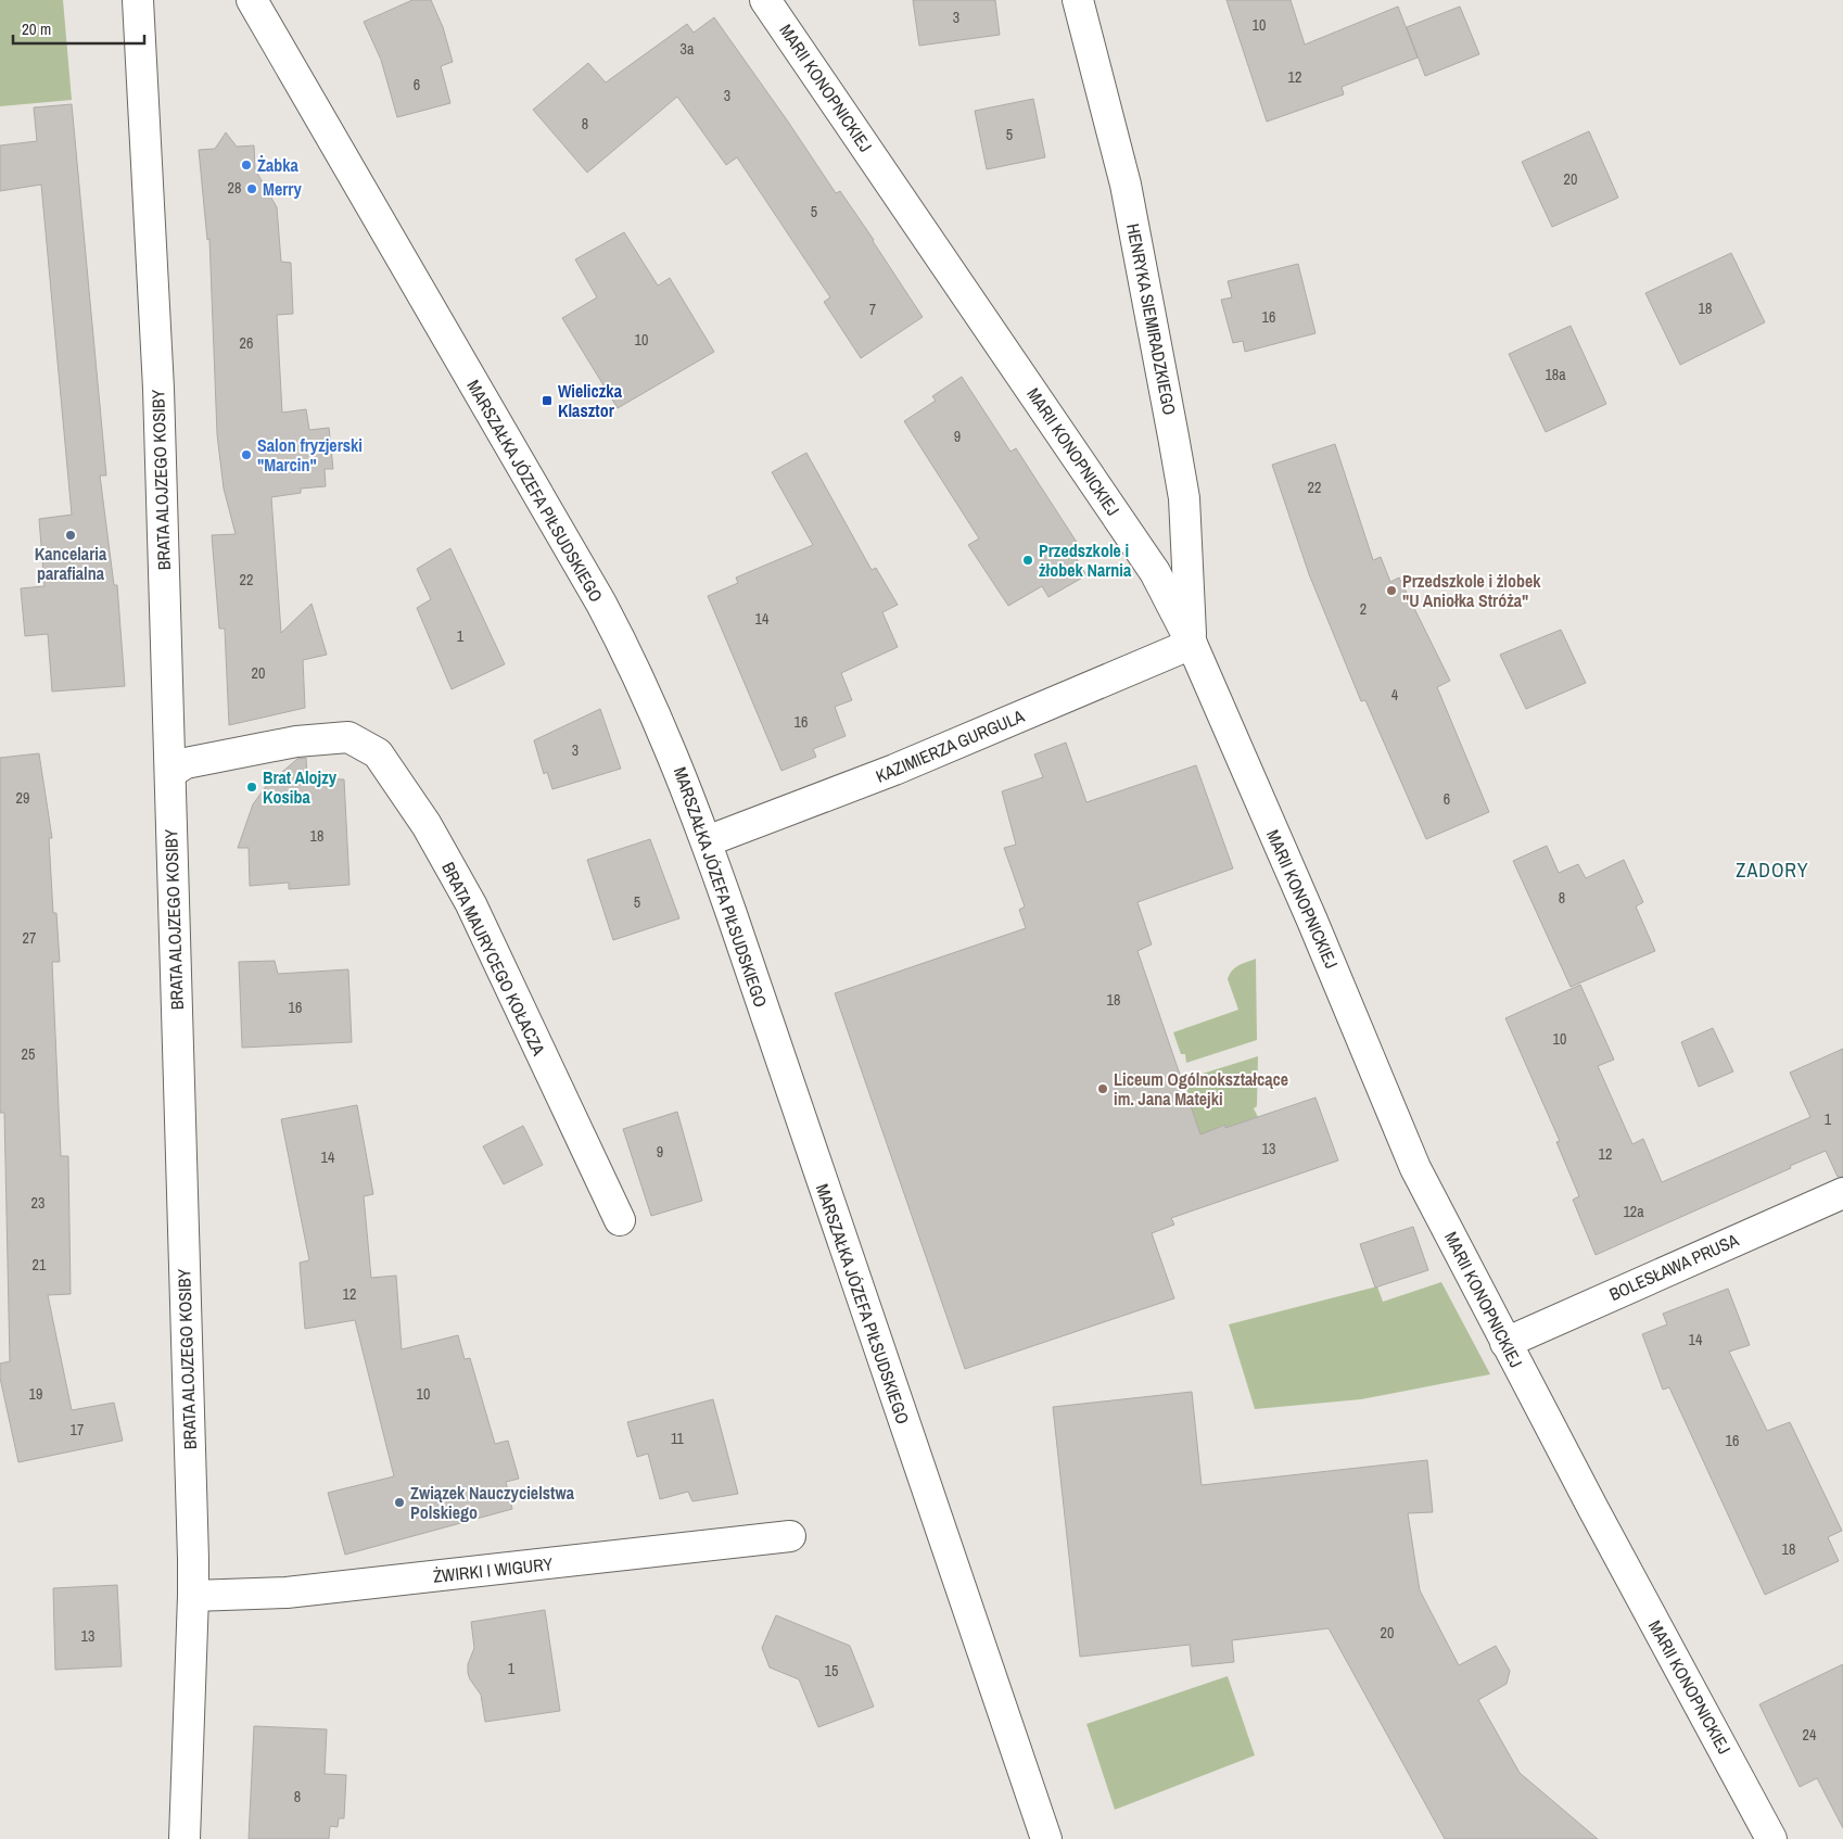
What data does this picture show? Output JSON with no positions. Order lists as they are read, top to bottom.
{
  "streets": {
    "street": [
      "MARII KONOPNICKIEJ",
      "HENRYKA SIEMIRADZKIEGO",
      "BRATA ALOJZEGO KOSIBY",
      "MARSZAŁKA JÓZEFA PIŁSUDSKIEGO",
      "KAZIMIERZA GURGULA",
      "BRATA MAURYCEGO KOŁACZA",
      "BOLESŁAWA PRUSA",
      "ŻWIRKI I WIGURY"
    ]
  },
  "crossings": [
    ["MARII KONOPNICKIEJ", "HENRYKA SIEMIRADZKIEGO"],
    ["MARII KONOPNICKIEJ", "KAZIMIERZA GURGULA"],
    ["MARII KONOPNICKIEJ", "BOLESŁAWA PRUSA"],
    ["HENRYKA SIEMIRADZKIEGO", "KAZIMIERZA GURGULA"],
    ["BRATA ALOJZEGO KOSIBY", "BRATA MAURYCEGO KOŁACZA"],
    ["BRATA ALOJZEGO KOSIBY", "ŻWIRKI I WIGURY"],
    ["MARSZAŁKA JÓZEFA PIŁSUDSKIEGO", "KAZIMIERZA GURGULA"]
  ],
  "districts": ["ZADORY"],
  "places": {
    "other": [
      "Żabka",
      "Merry",
      "Salon fryzjerski \"Marcin\"",
      "Kancelaria parafialna",
      "Przedszkole i żłobek Narnia",
      "Przedszkole i żlobek \"U Aniołka Stróża\"",
      "Brat Alojzy Kosiba",
      "Liceum Ogólnokształcące im. Jana Matejki",
      "Związek Nauczycielstwa Polskiego"
    ],
    "transit": ["Wieliczka Klasztor"]
  },
  "house_numbers": [
    "3",
    "10",
    "3a",
    "12",
    "6",
    "3",
    "8",
    "5",
    "20",
    "28",
    "5",
    "18",
    "7",
    "16",
    "10",
    "26",
    "18a",
    "9",
    "22",
    "22",
    "2",
    "14",
    "1",
    "20",
    "4",
    "16",
    "3",
    "29",
    "6",
    "18",
    "8",
    "5",
    "27",
    "18",
    "16",
    "10",
    "25",
    "1",
    "13",
    "9",
    "12",
    "14",
    "23",
    "12a",
    "21",
    "12",
    "14",
    "19",
    "10",
    "17",
    "11",
    "16",
    "18",
    "20",
    "13",
    "1",
    "15",
    "24",
    "8"
  ],
  "scale_bar": "20 m"
}
